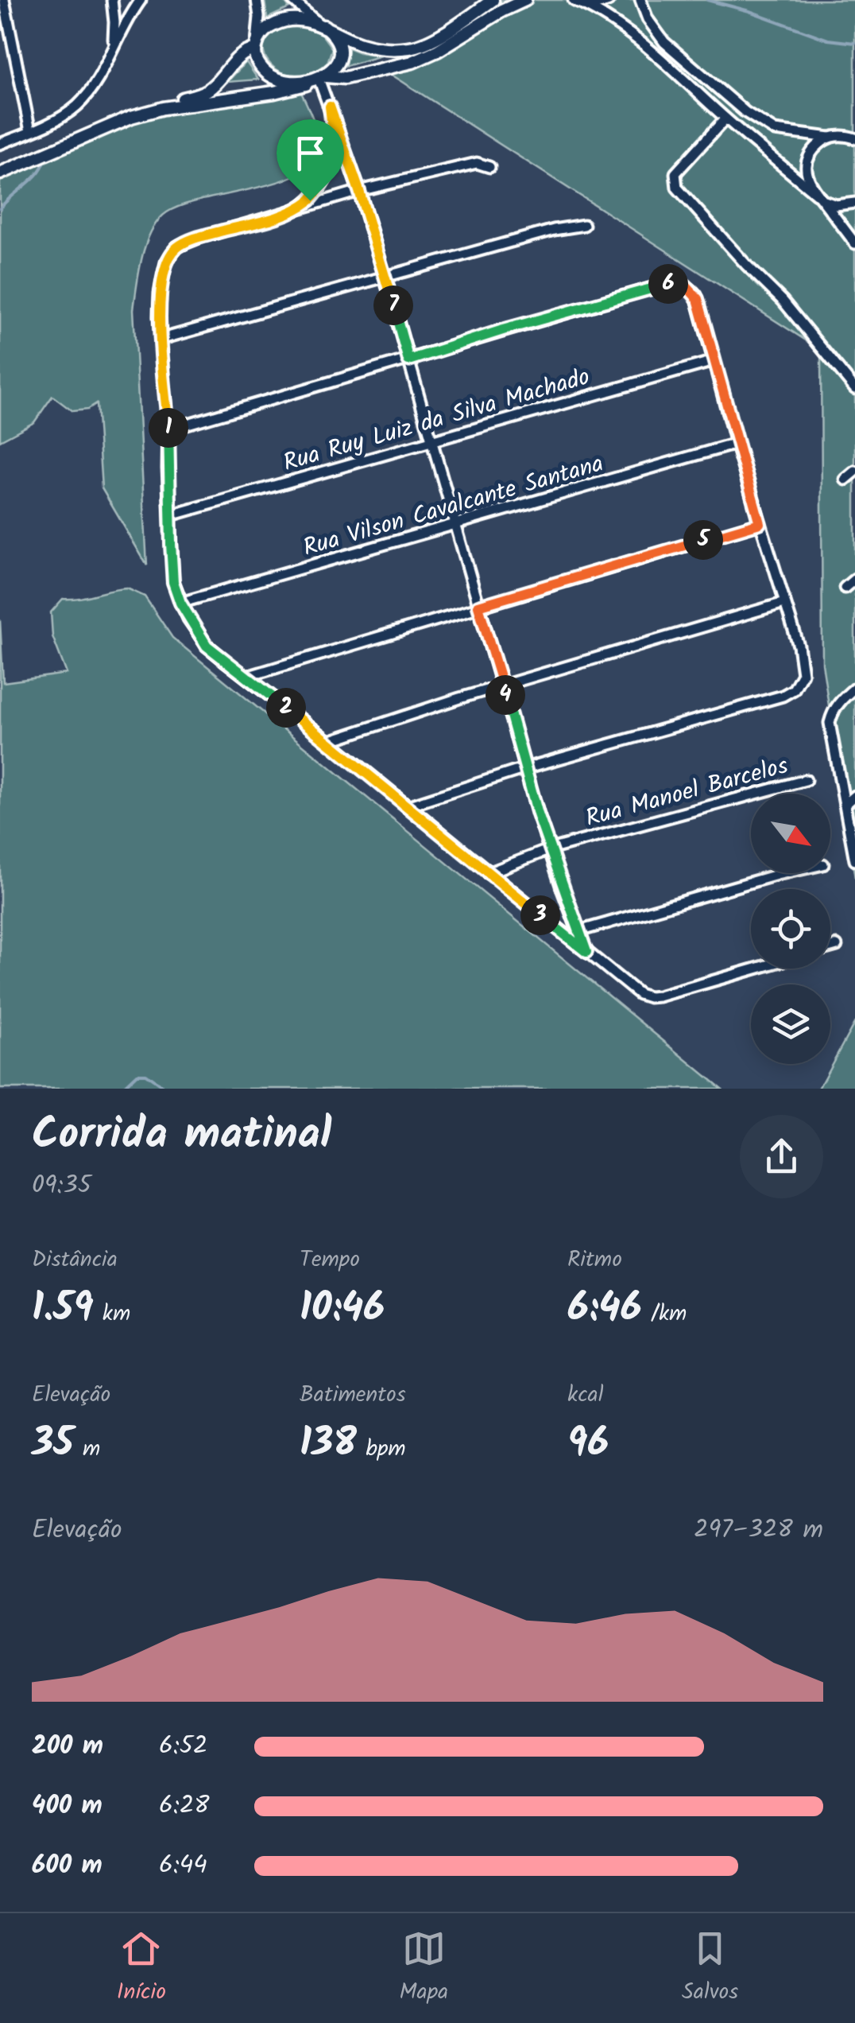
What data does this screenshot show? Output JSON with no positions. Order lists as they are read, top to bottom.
{
  "streets": {
    "street": ["Rua Ruy Luiz da Silva Machado", "Rua Vilson Cavalcante Santana", "Rua Manoel Barcelos"]
  },
  "north": "bottom right",
  "page": {
    "pins": [
      "6",
      "7",
      "1",
      "5",
      "4",
      "2",
      "3"
    ],
    "heading": ["Corrida matinal", "09:35"],
    "stats": [
      ["Distância", "1.59 km"],
      ["Tempo", "10:46"],
      ["Ritmo", "6:46 /km"],
      ["Elevação", "35 m"],
      ["Batimentos", "138 bpm"],
      ["kcal", "96"]
    ],
    "chart": ["Elevação", "297–328 m"],
    "list": [
      {
        "name": "200 m",
        "note": "6:52"
      },
      {
        "name": "400 m",
        "note": "6:28"
      },
      {
        "name": "600 m",
        "note": "6:44"
      }
    ],
    "tabs": ["Início", "Mapa", "Salvos"]
  }
}
